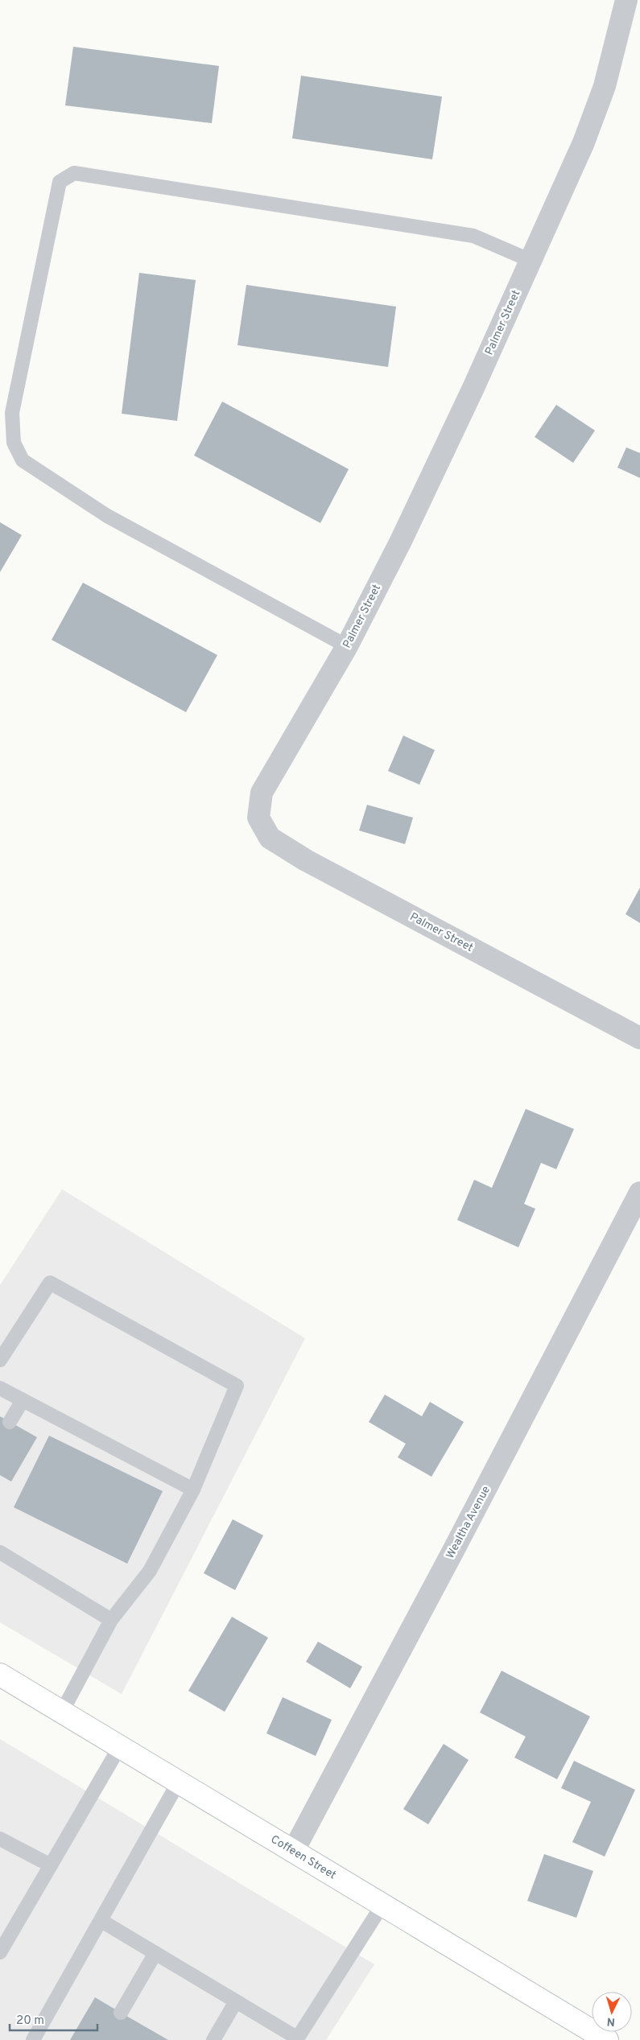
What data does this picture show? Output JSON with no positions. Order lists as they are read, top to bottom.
{
  "streets": {
    "main road": ["Coffeen Street"],
    "street": ["Palmer Street", "Wealtha Avenue"]
  },
  "crossings": [
    ["Wealtha Avenue", "Coffeen Street"]
  ],
  "scale_bar": "20 m",
  "north": "bottom"
}
